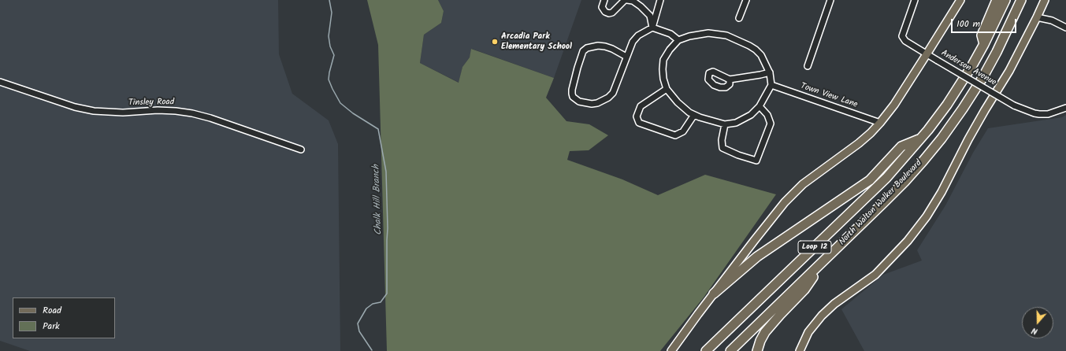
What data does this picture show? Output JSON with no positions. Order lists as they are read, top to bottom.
{
  "streets": {
    "highway": ["North Walton Walker Boulevard", "Loop 12"],
    "street": ["Anderson Avenue", "Town View Lane", "Tinsley Road"]
  },
  "water": ["Chalk Hill Branch"],
  "places": ["Arcadia Park Elementary School"],
  "legend": ["Road", "Park"],
  "scale_bar": "100 m",
  "north": "bottom"
}
